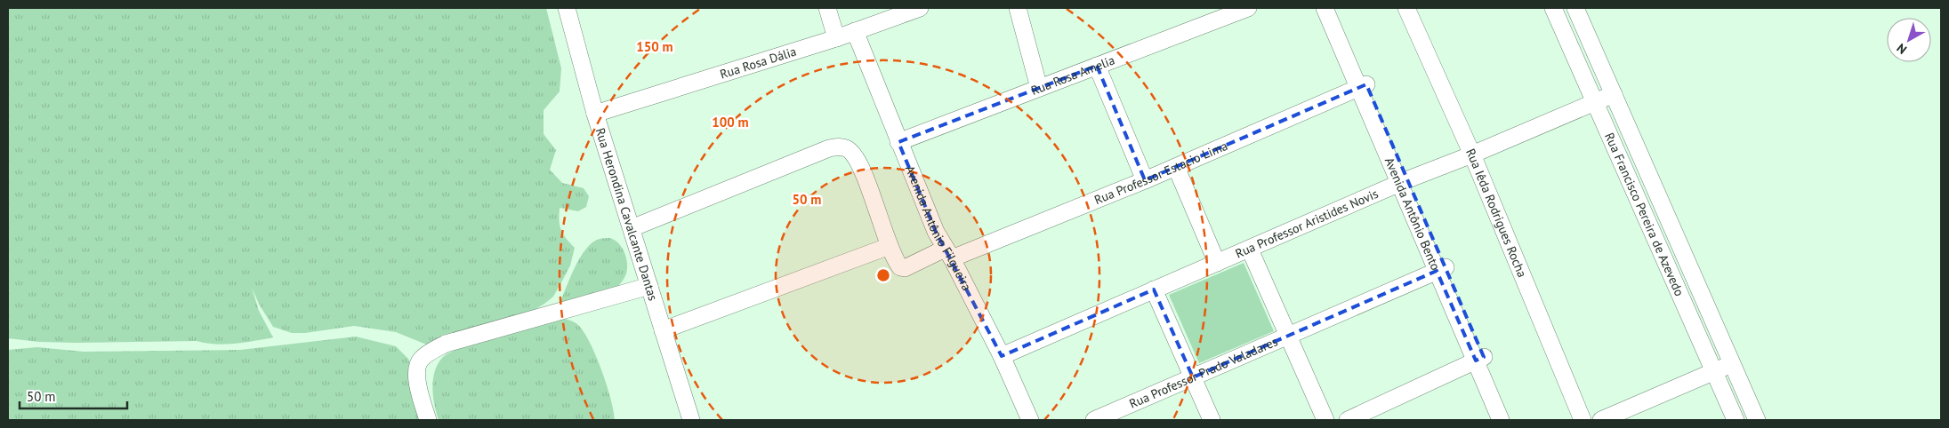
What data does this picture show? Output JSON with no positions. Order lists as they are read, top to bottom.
{
  "streets": {
    "street": [
      "Rua Rosa Dália",
      "Rua Rosa Amelia",
      "Rua Professor Estacio Lima",
      "Rua Iêda Rodrigues Rocha",
      "Avenida Antônio Bento",
      "Rua Francisco Pereira de Azevedo",
      "Rua Herondina Cavalcante Dantas",
      "Rua Professor Aristides Novis",
      "Avenida Antônio Filgueira",
      "Rua Professor Prado Valadares"
    ]
  },
  "crossings": [
    ["Rua Rosa Dália", "Rua Herondina Cavalcante Dantas"],
    ["Rua Rosa Dália", "Avenida Antônio Filgueira"],
    ["Rua Rosa Amelia", "Avenida Antônio Filgueira"],
    ["Rua Professor Estacio Lima", "Avenida Antônio Bento"],
    ["Rua Professor Estacio Lima", "Avenida Antônio Filgueira"],
    ["Rua Iêda Rodrigues Rocha", "Rua Professor Aristides Novis"],
    ["Avenida Antônio Bento", "Rua Professor Aristides Novis"],
    ["Avenida Antônio Bento", "Rua Professor Prado Valadares"],
    ["Rua Francisco Pereira de Azevedo", "Rua Professor Aristides Novis"],
    ["Rua Professor Aristides Novis", "Avenida Antônio Filgueira"]
  ],
  "scale_bar": "50 m",
  "north": "bottom left",
  "rings": ["150 m", "100 m", "50 m"]
}
